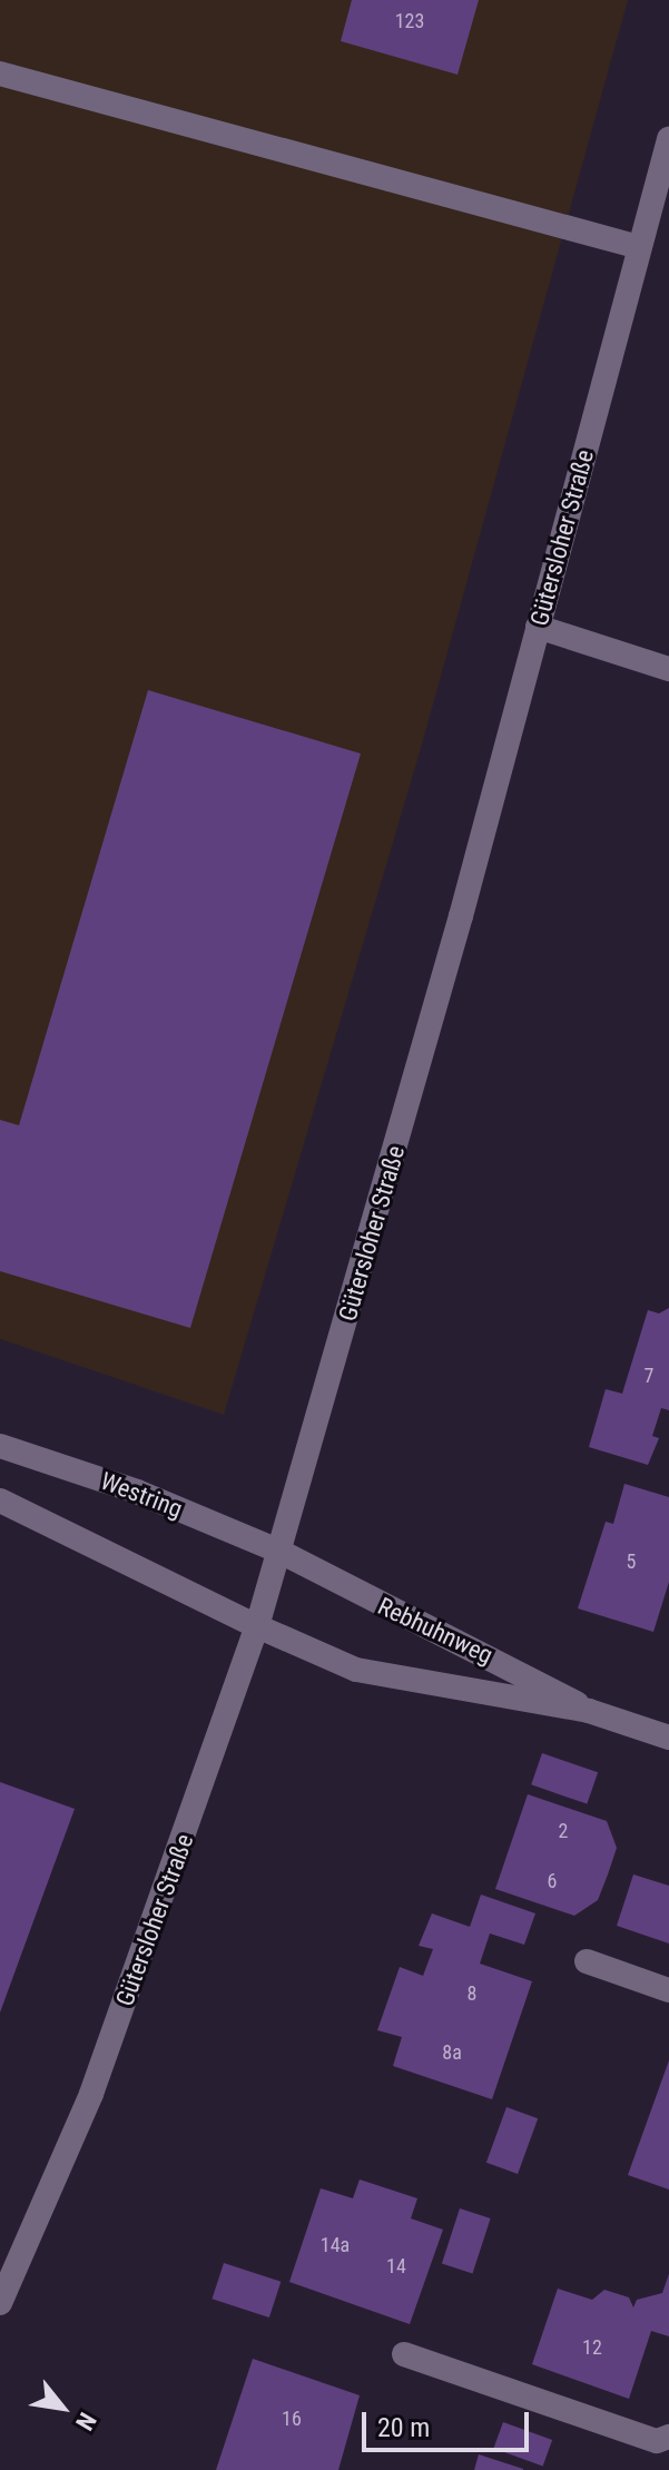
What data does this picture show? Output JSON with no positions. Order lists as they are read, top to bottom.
{
  "streets": {
    "main road": ["Gütersloher Straße", "Westring", "Rebhuhnweg"]
  },
  "crossings": [
    ["Gütersloher Straße", "Westring"],
    ["Gütersloher Straße", "Rebhuhnweg"],
    ["Westring", "Rebhuhnweg"]
  ],
  "house_numbers": [
    "123",
    "7",
    "5",
    "2",
    "6",
    "8",
    "8a",
    "14a",
    "14",
    "12",
    "16"
  ],
  "scale_bar": "20 m",
  "north": "bottom right"
}
